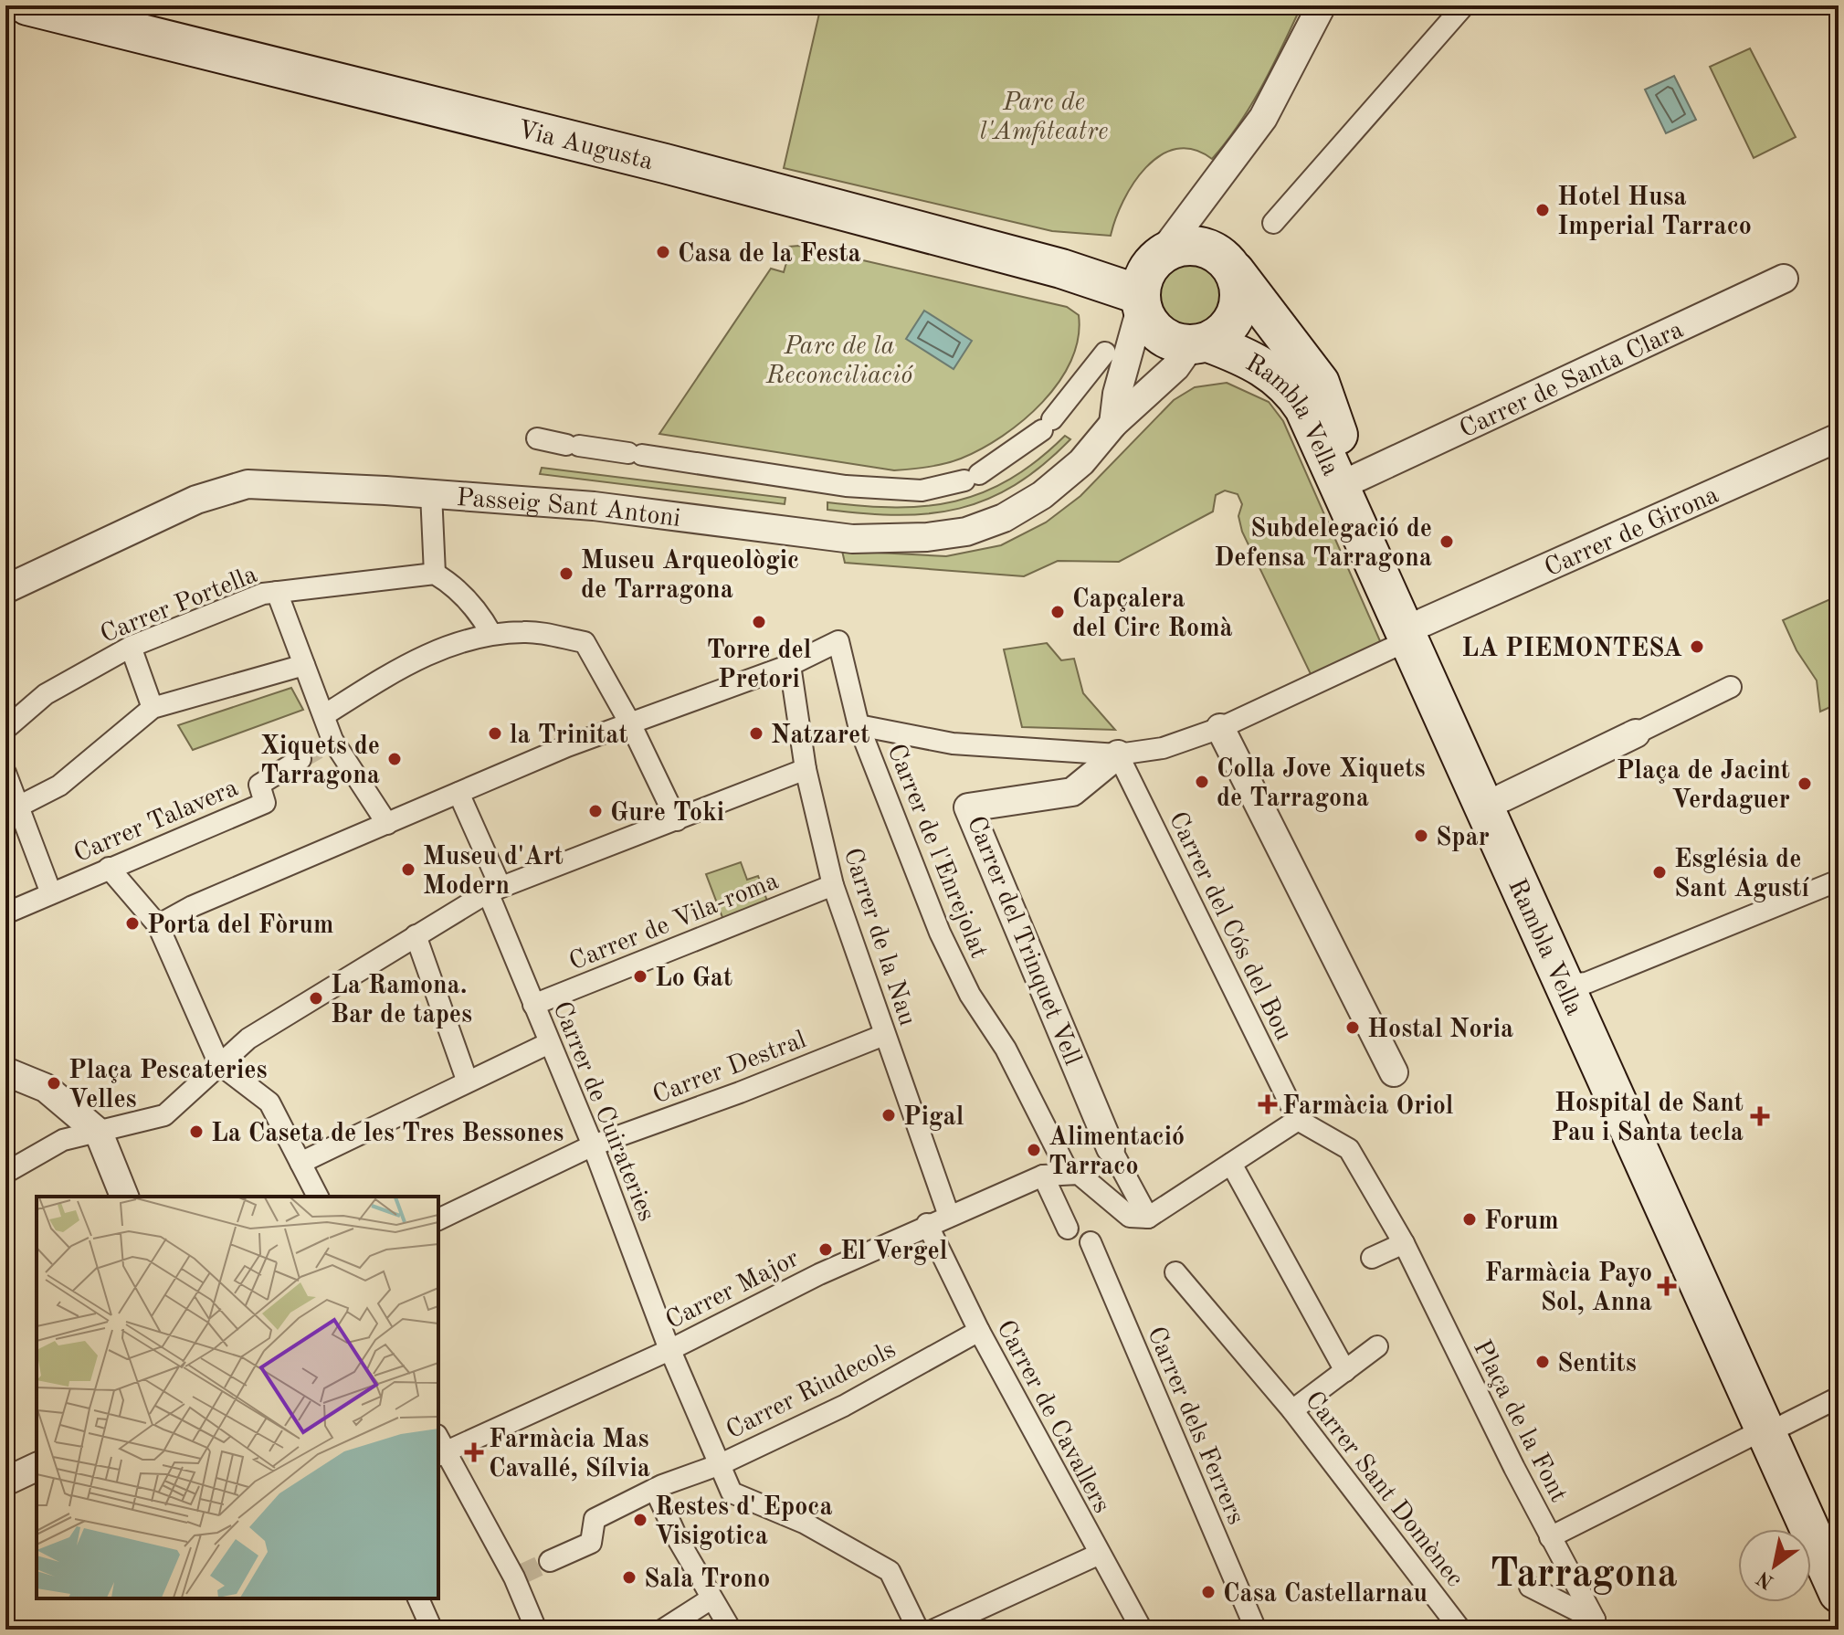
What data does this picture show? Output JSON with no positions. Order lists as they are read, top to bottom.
{
  "streets": {
    "main road": ["Via Augusta", "Rambla Vella"],
    "street": [
      "Carrer de Santa Clara",
      "Passeig Sant Antoni",
      "Carrer de Girona",
      "Carrer Portella",
      "Carrer Talavera",
      "Carrer de l'Enrejolat",
      "Carrer de Vila-roma",
      "Carrer del Cós del Bou",
      "Carrer de la Nau",
      "Carrer del Trinquet Vell",
      "Carrer Destral",
      "Carrer de Cuirateries",
      "Carrer Major",
      "Carrer Riudecols",
      "Carrer de Cavallers",
      "Plaça de la Font",
      "Carrer dels Ferrers",
      "Carrer Sant Domènec"
    ]
  },
  "crossings": [
    ["Via Augusta", "Rambla Vella"],
    ["Via Augusta", "Passeig Sant Antoni"],
    ["Carrer de Santa Clara", "Rambla Vella"],
    ["Rambla Vella", "Passeig Sant Antoni"],
    ["Rambla Vella", "Carrer de Girona"],
    ["Carrer de l'Enrejolat", "Carrer Major"],
    ["Carrer de Vila-roma", "Carrer de la Nau"],
    ["Carrer de Vila-roma", "Carrer de Cuirateries"],
    ["Carrer del Cós del Bou", "Carrer del Trinquet Vell"],
    ["Carrer del Cós del Bou", "Plaça de la Font"],
    ["Carrer de la Nau", "Carrer Destral"],
    ["Carrer de la Nau", "Carrer Major"],
    ["Carrer Destral", "Carrer de Cuirateries"],
    ["Carrer de Cuirateries", "Carrer Major"],
    ["Carrer de Cuirateries", "Carrer Riudecols"],
    ["Carrer Major", "Carrer de Cavallers"],
    ["Carrer Riudecols", "Carrer de Cavallers"]
  ],
  "districts": ["Tarragona"],
  "parks": ["Parc de l'Amfiteatre", "Parc de la Reconciliació"],
  "places": {
    "other": [
      "Hotel Husa Imperial Tarraco",
      "Casa de la Festa",
      "Subdelegació de Defensa Tarragona",
      "Museu Arqueològic de Tarragona",
      "Capçalera del Circ Romà",
      "Torre del Pretori",
      "LA PIEMONTESA",
      "la Trinitat",
      "Natzaret",
      "Xiquets de Tarragona",
      "Colla Jove Xiquets de Tarragona",
      "Plaça de Jacint Verdaguer",
      "Gure Toki",
      "Spar",
      "Museu d'Art Modern",
      "Església de Sant Agustí",
      "Porta del Fòrum",
      "Lo Gat",
      "La Ramona. Bar de tapes",
      "Hostal Noria",
      "Plaça Pescateries Velles",
      "Pigal",
      "La Caseta de les Tres Bessones",
      "Alimentació Tarraco",
      "Forum",
      "El Vergel",
      "Sentits",
      "Restes d' Epoca Visigotica",
      "Sala Trono",
      "Casa Castellarnau"
    ],
    "health": [
      "Farmàcia Oriol",
      "Hospital de Sant Pau i Santa tecla",
      "Farmàcia Payo Sol, Anna",
      "Farmàcia Mas Cavallé, Sílvia"
    ]
  },
  "north": "bottom left"
}
